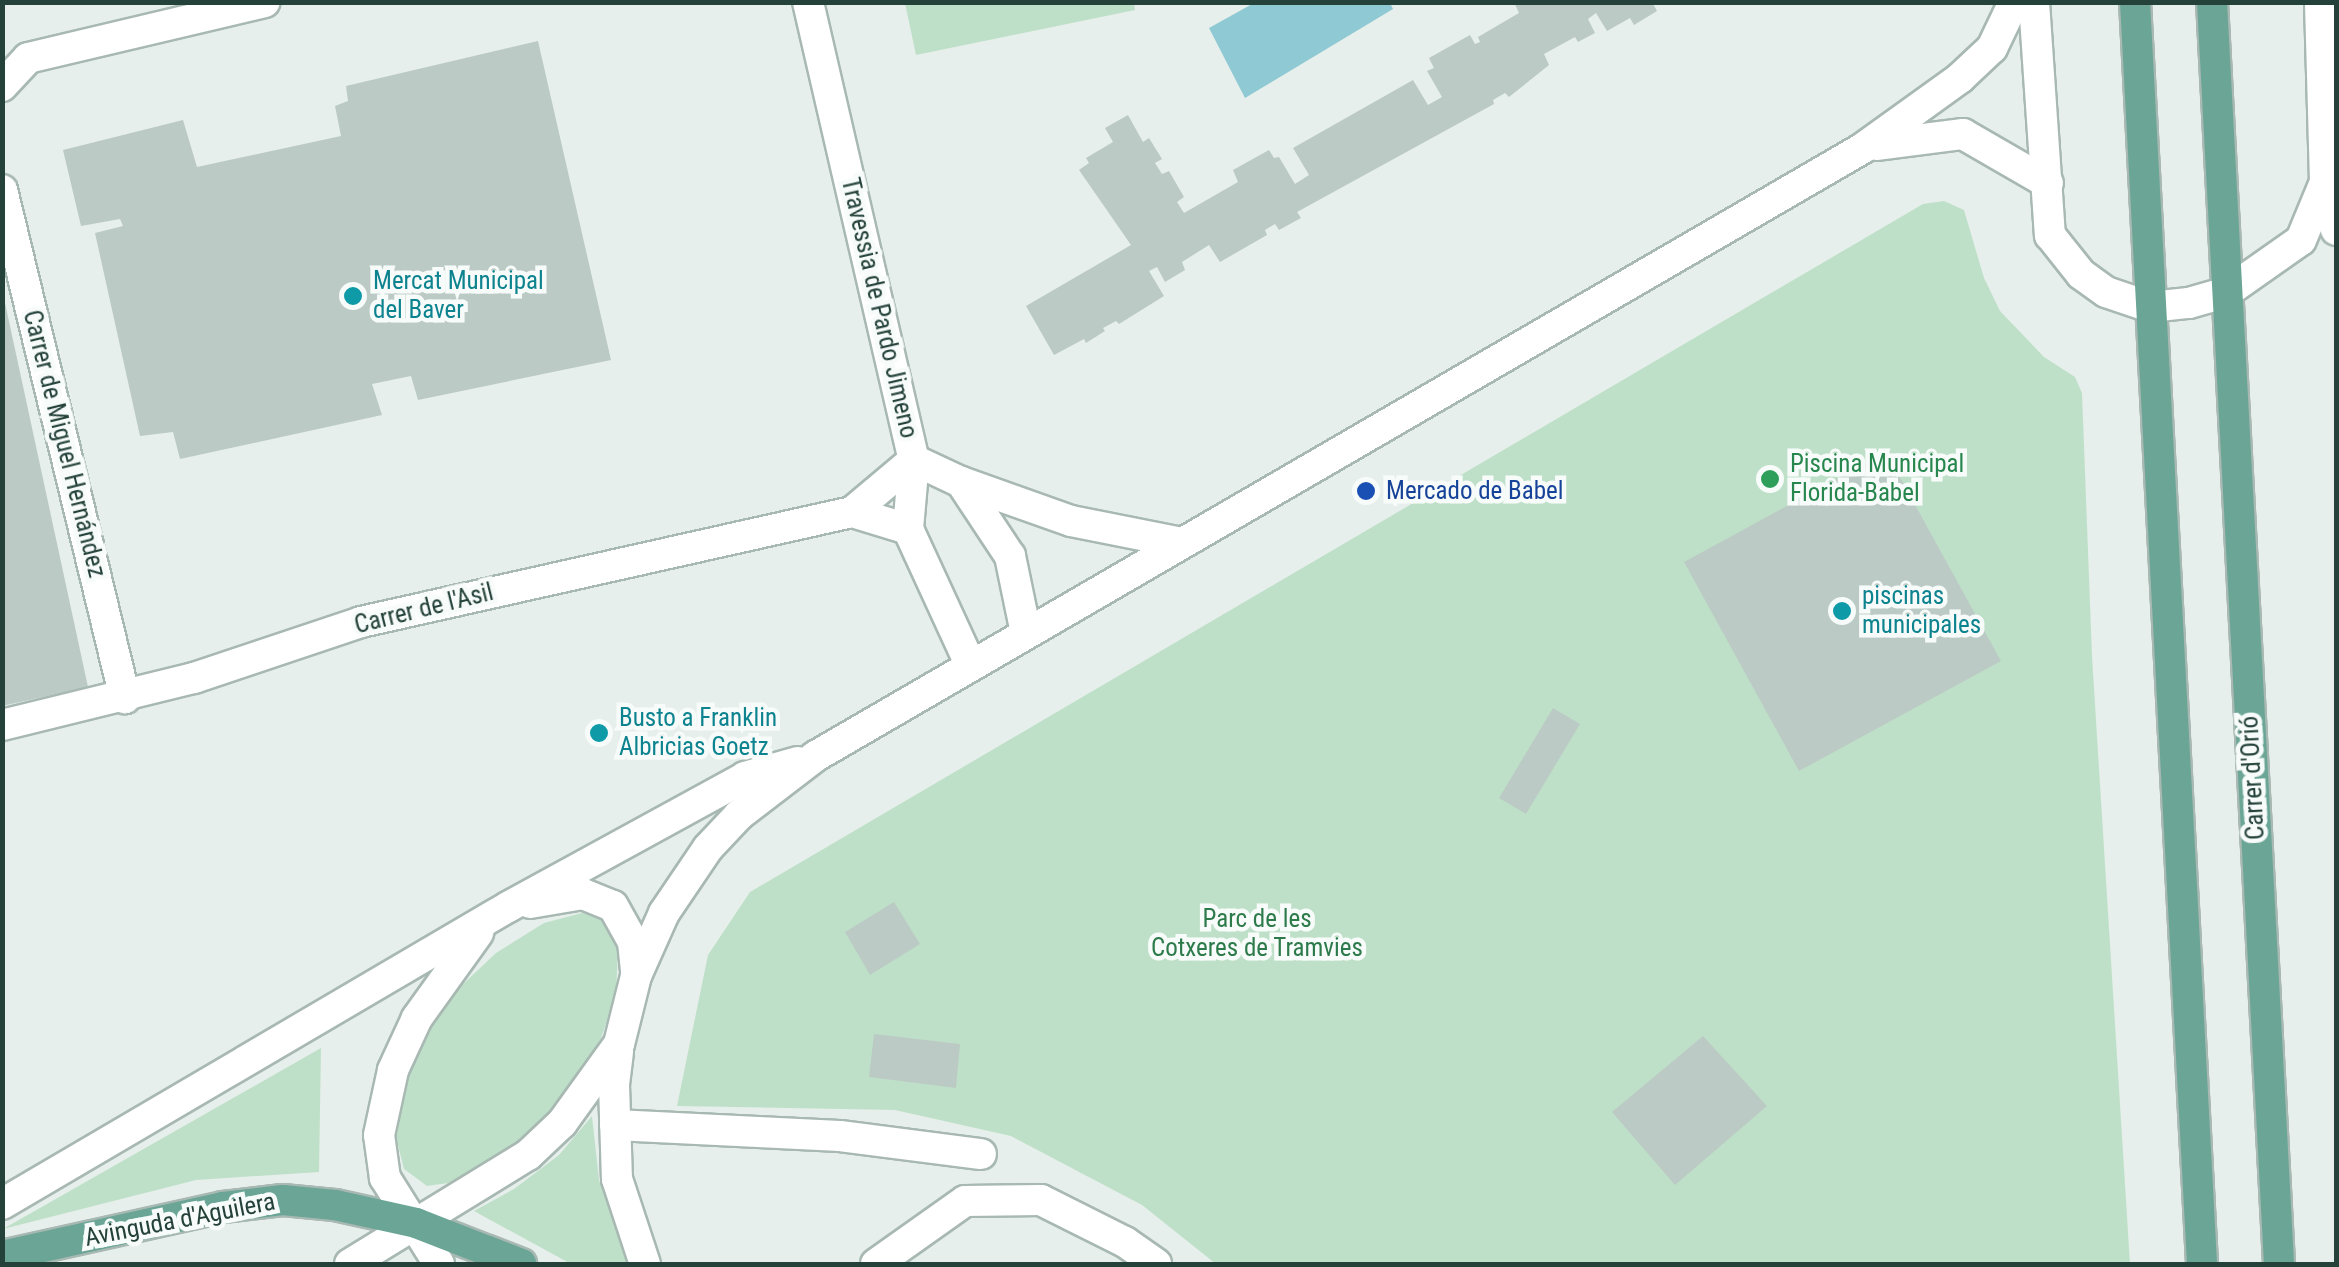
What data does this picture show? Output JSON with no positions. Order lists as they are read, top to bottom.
{
  "streets": {
    "main road": ["Carrer d'Orió", "Avinguda d'Aguilera"],
    "street": ["Travessia de Pardo Jimeno", "Carrer de Miguel Hernández", "Carrer de l'Asil"]
  },
  "crossings": [
    ["Travessia de Pardo Jimeno", "Carrer de l'Asil"],
    ["Carrer de Miguel Hernández", "Carrer de l'Asil"]
  ],
  "parks": ["Parc de les Cotxeres de Tramvies"],
  "places": [
    "Mercat Municipal del Baver",
    "Piscina Municipal Florida-Babel",
    "Mercado de Babel",
    "piscinas municipales",
    "Busto a Franklin Albricias Goetz"
  ]
}
